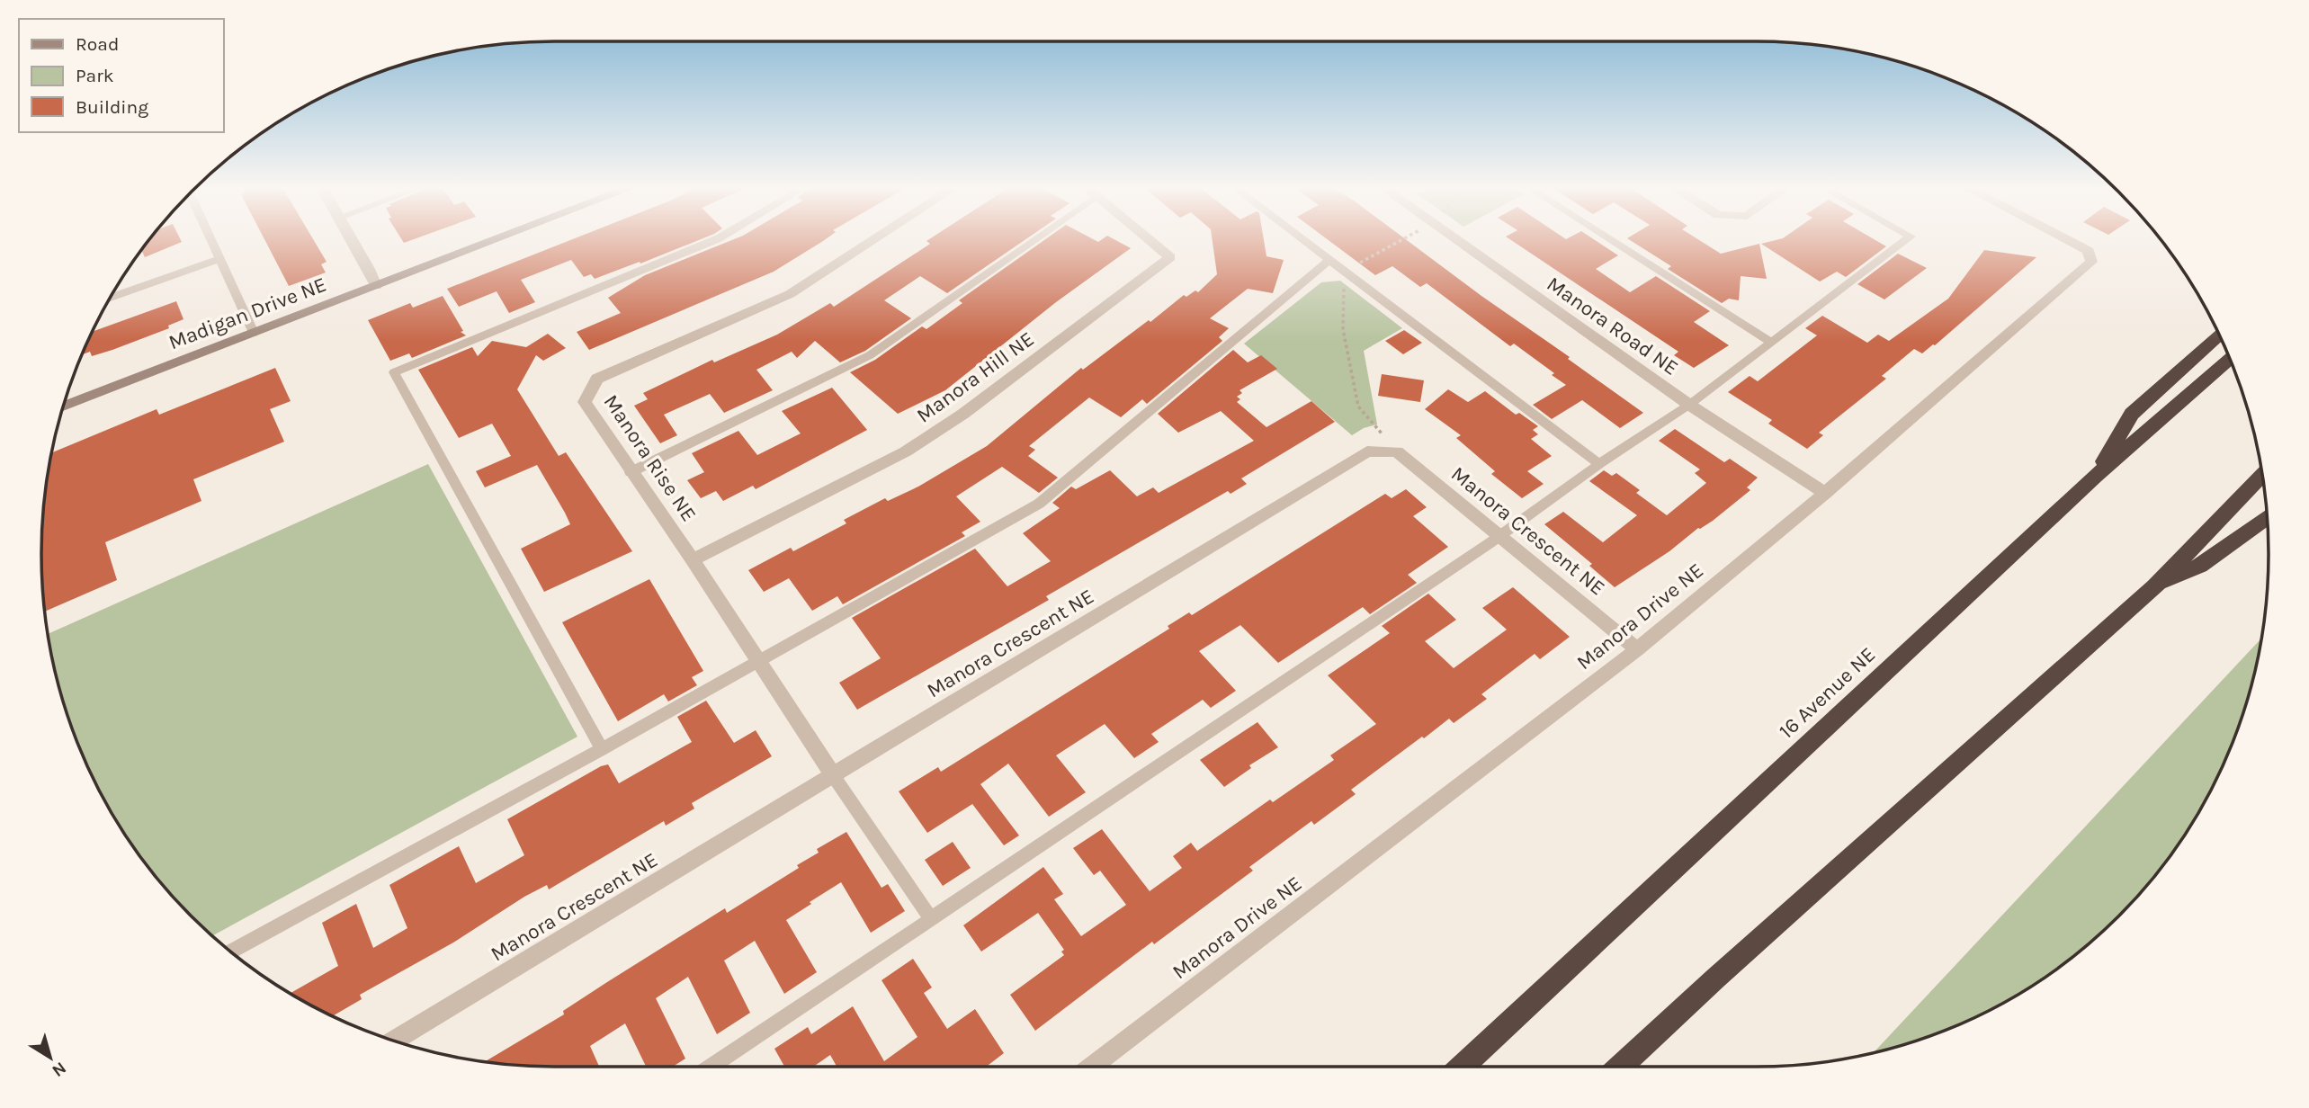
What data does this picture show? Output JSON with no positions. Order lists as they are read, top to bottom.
{
  "streets": {
    "highway": ["16 Avenue NE"],
    "street": [
      "Madigan Drive NE",
      "Manora Road NE",
      "Manora Hill NE",
      "Manora Rise NE",
      "Manora Crescent NE",
      "Manora Drive NE"
    ]
  },
  "crossings": [
    ["Manora Road NE", "Manora Drive NE"],
    ["Manora Hill NE", "Manora Rise NE"],
    ["Manora Rise NE", "Manora Crescent NE"],
    ["Manora Crescent NE", "Manora Drive NE"]
  ],
  "legend": ["Road", "Park", "Building"],
  "north": "bottom right"
}
